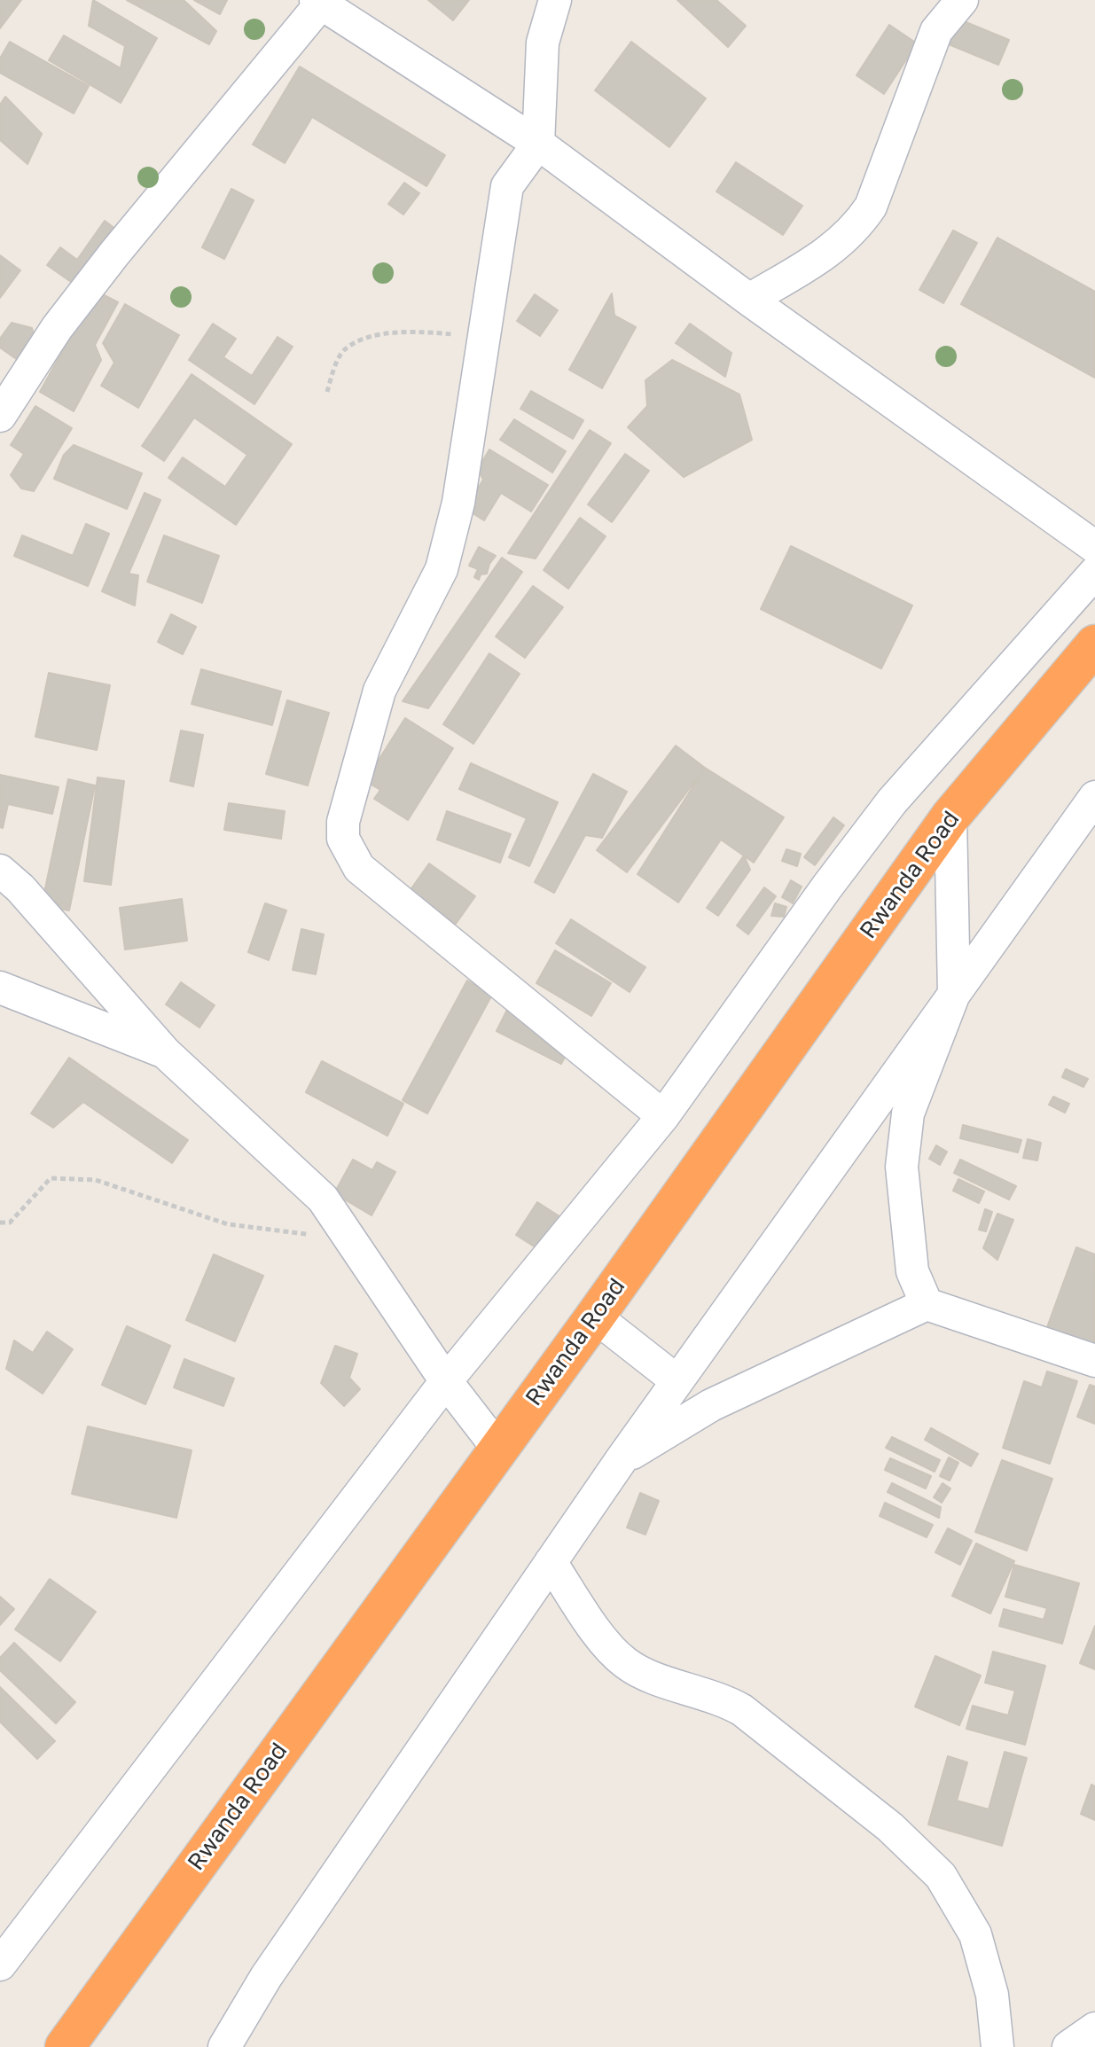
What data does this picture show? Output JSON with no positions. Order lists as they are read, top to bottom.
{
  "streets": {
    "highway": ["Rwanda Road"]
  }
}
